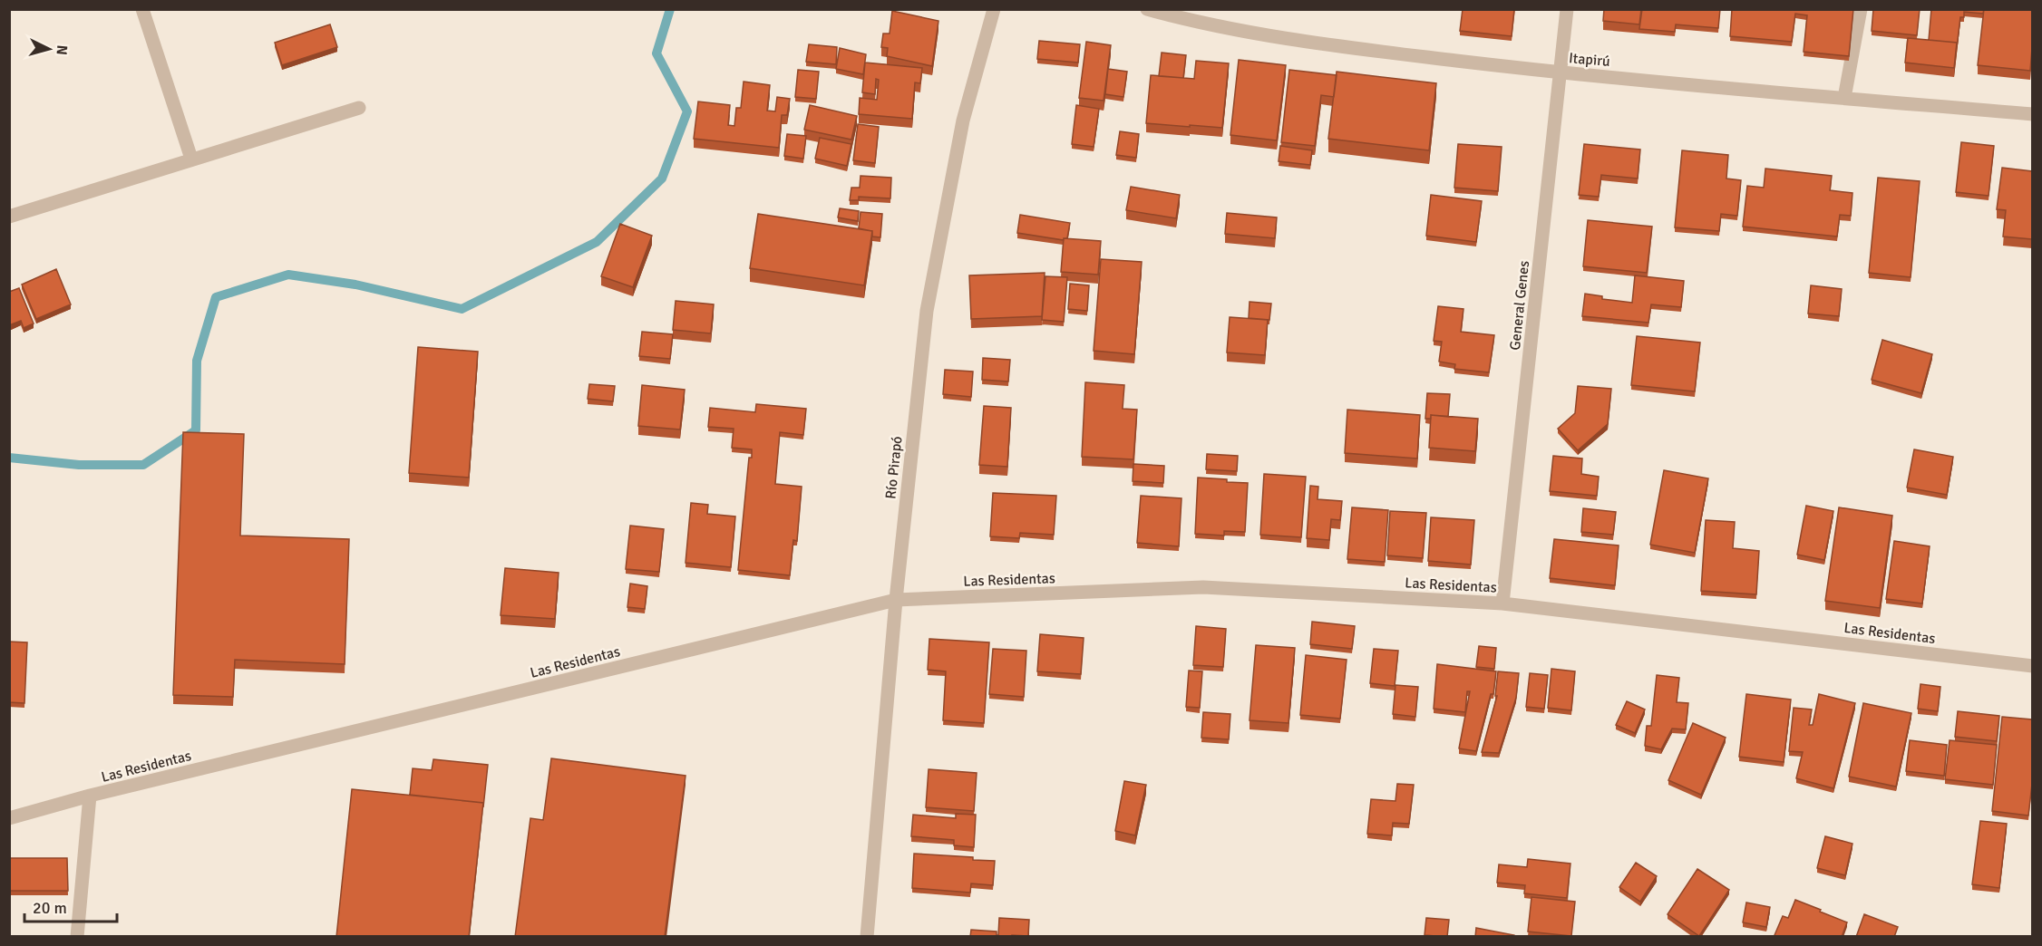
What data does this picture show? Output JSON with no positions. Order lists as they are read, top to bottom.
{
  "streets": {
    "street": [
      "Itapirú",
      "General Genes",
      "Río Pirapó",
      "Las Residentas"
    ]
  },
  "crossings": [
    ["Itapirú", "General Genes"],
    ["General Genes", "Las Residentas"],
    ["Río Pirapó", "Las Residentas"]
  ],
  "scale_bar": "20 m",
  "north": "right"
}
